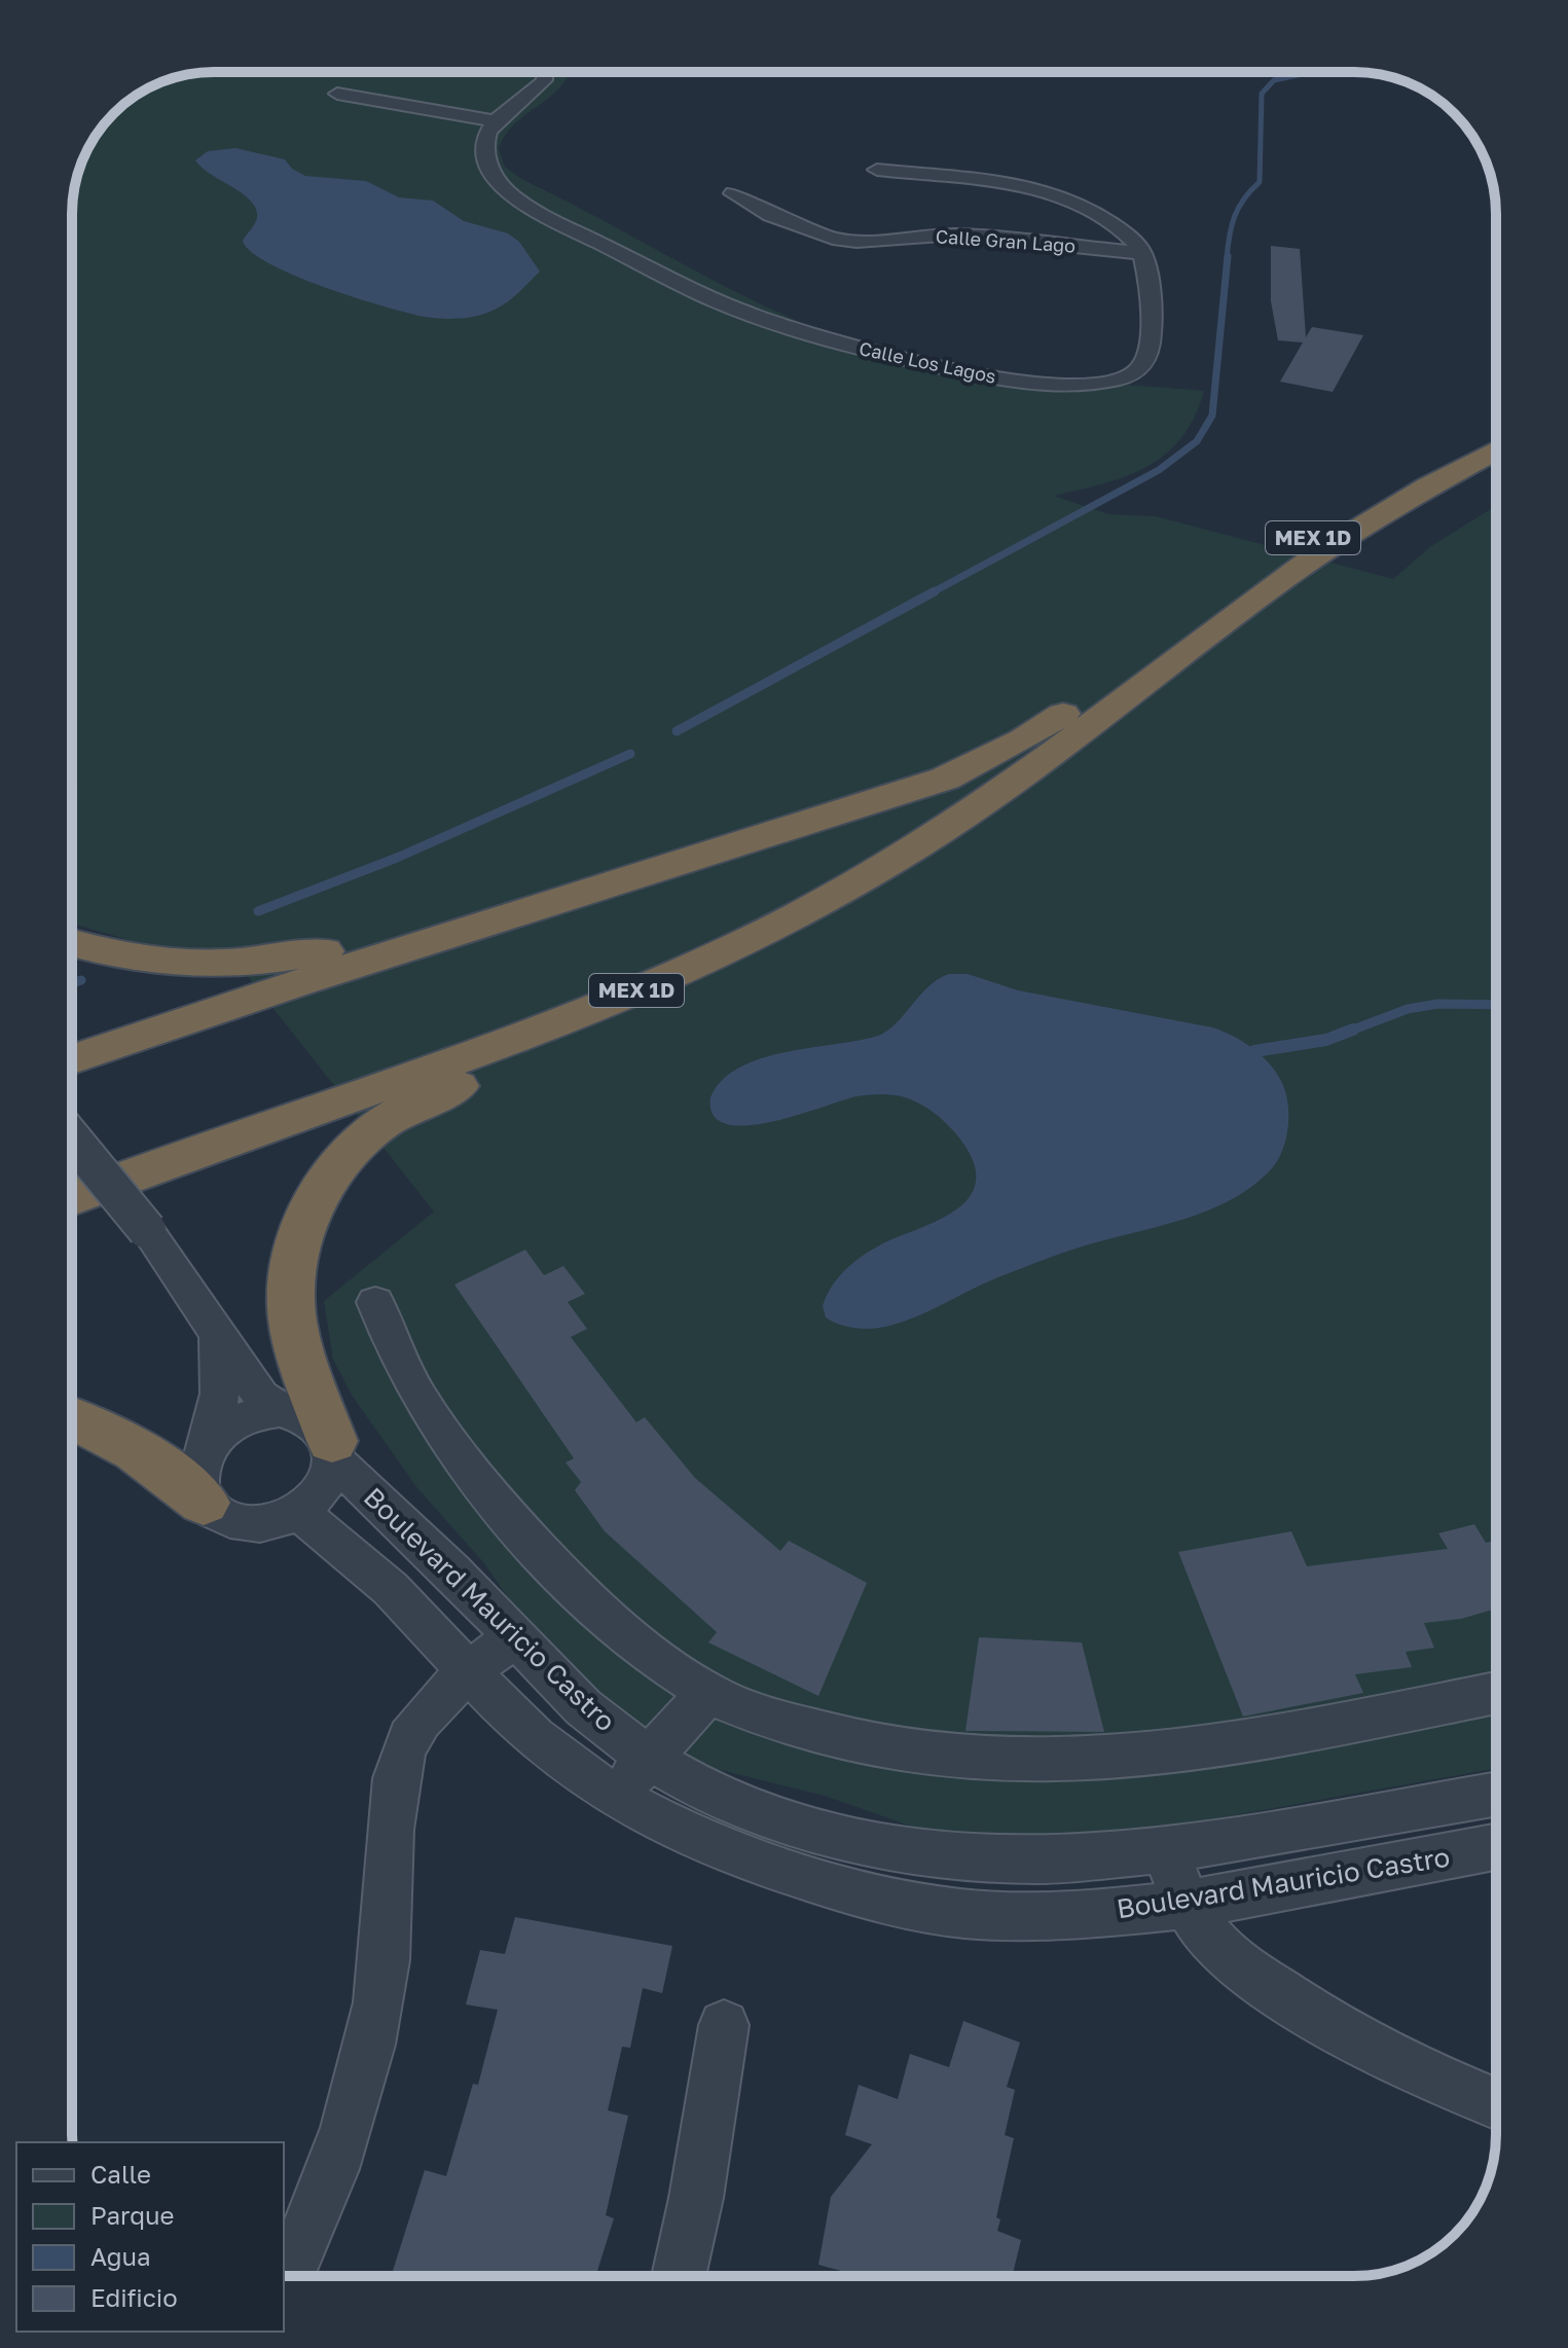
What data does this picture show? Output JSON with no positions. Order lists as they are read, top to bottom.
{
  "streets": {
    "highway": ["MEX 1D"],
    "street": ["Calle Gran Lago", "Calle Los Lagos", "Boulevard Mauricio Castro"]
  },
  "crossings": [
    ["Calle Gran Lago", "Calle Los Lagos"]
  ],
  "legend": [
    "Calle",
    "Parque",
    "Agua",
    "Edificio"
  ]
}
